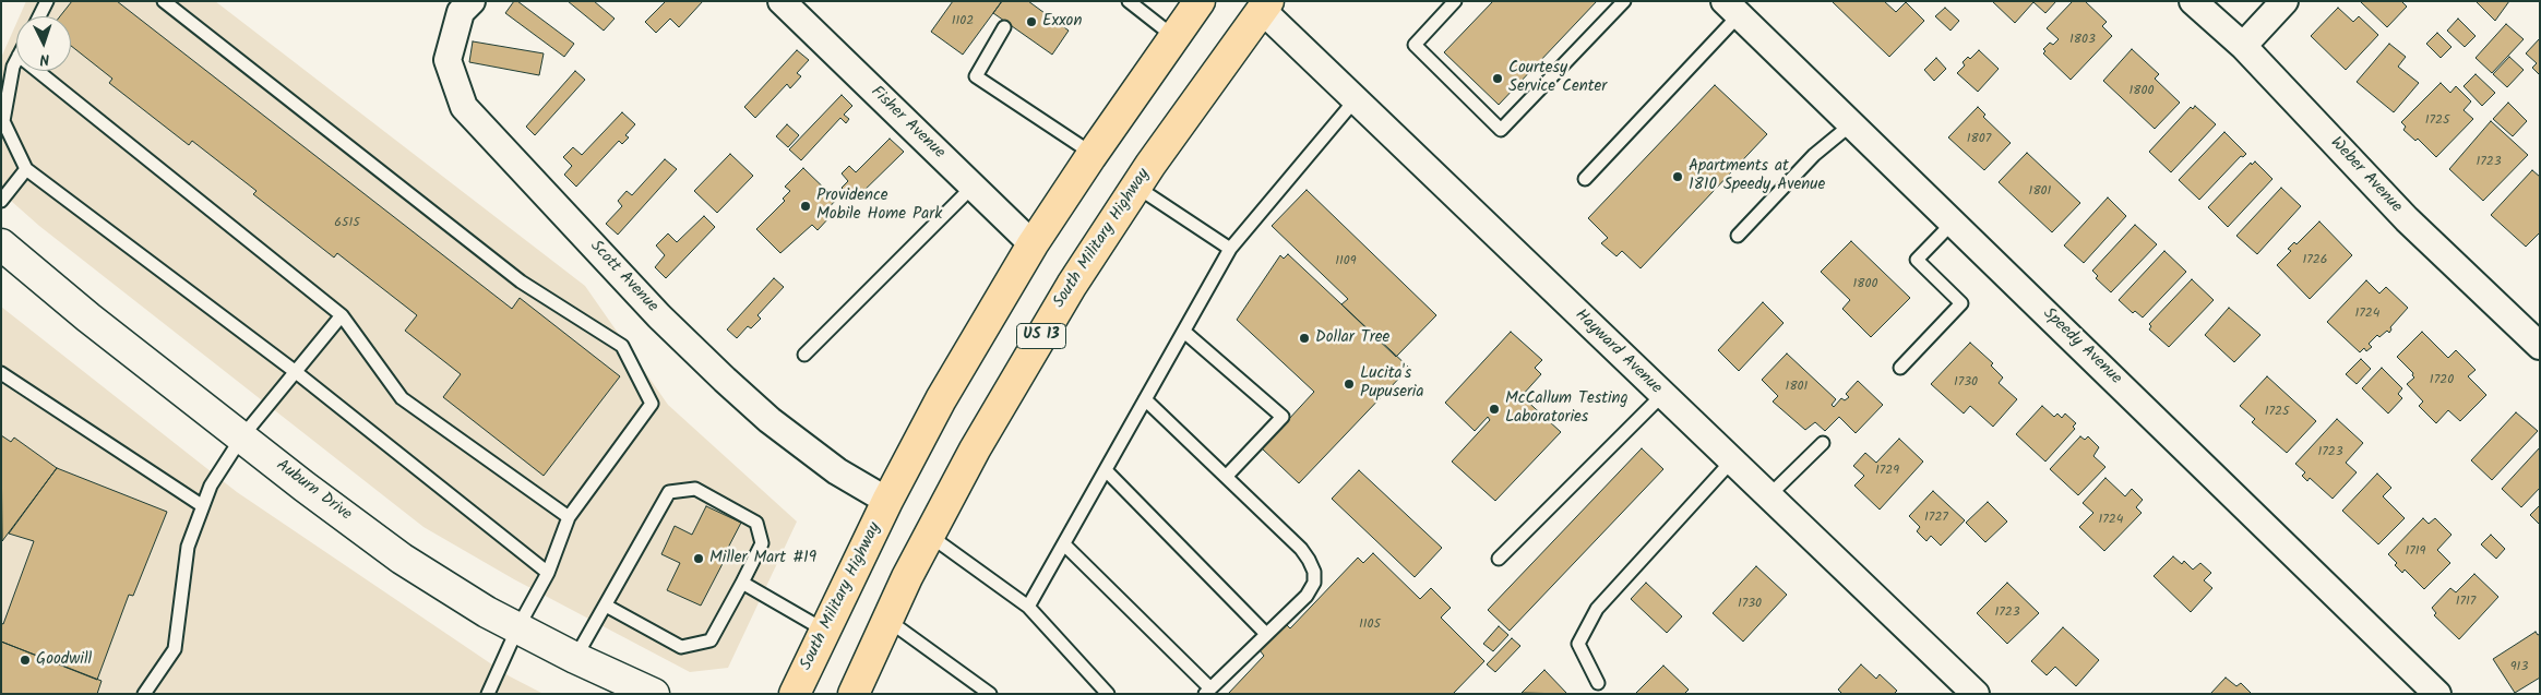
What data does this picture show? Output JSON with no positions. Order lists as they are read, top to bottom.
{
  "streets": {
    "main road": ["South Military Highway", "US 13"],
    "street": [
      "Fisher Avenue",
      "Weber Avenue",
      "Scott Avenue",
      "Speedy Avenue",
      "Hayward Avenue",
      "Auburn Drive"
    ]
  },
  "crossings": [
    ["Fisher Avenue", "South Military Highway"],
    ["South Military Highway", "Scott Avenue"],
    ["South Military Highway", "Hayward Avenue"]
  ],
  "places": [
    "Exxon",
    "Courtesy Service Center",
    "Apartments at 1810 Speedy Avenue",
    "Providence Mobile Home Park",
    "Dollar Tree",
    "Lucita's Pupuseria",
    "McCallum Testing Laboratories",
    "Miller Mart #19",
    "Goodwill"
  ],
  "house_numbers": [
    "1102",
    "1803",
    "1800",
    "1725",
    "1807",
    "1723",
    "1801",
    "6515",
    "1726",
    "1109",
    "1800",
    "1724",
    "1720",
    "1730",
    "1801",
    "1725",
    "1723",
    "1729",
    "1727",
    "1724",
    "1719",
    "1717",
    "1730",
    "1723",
    "1105",
    "913"
  ],
  "north": "bottom"
}
